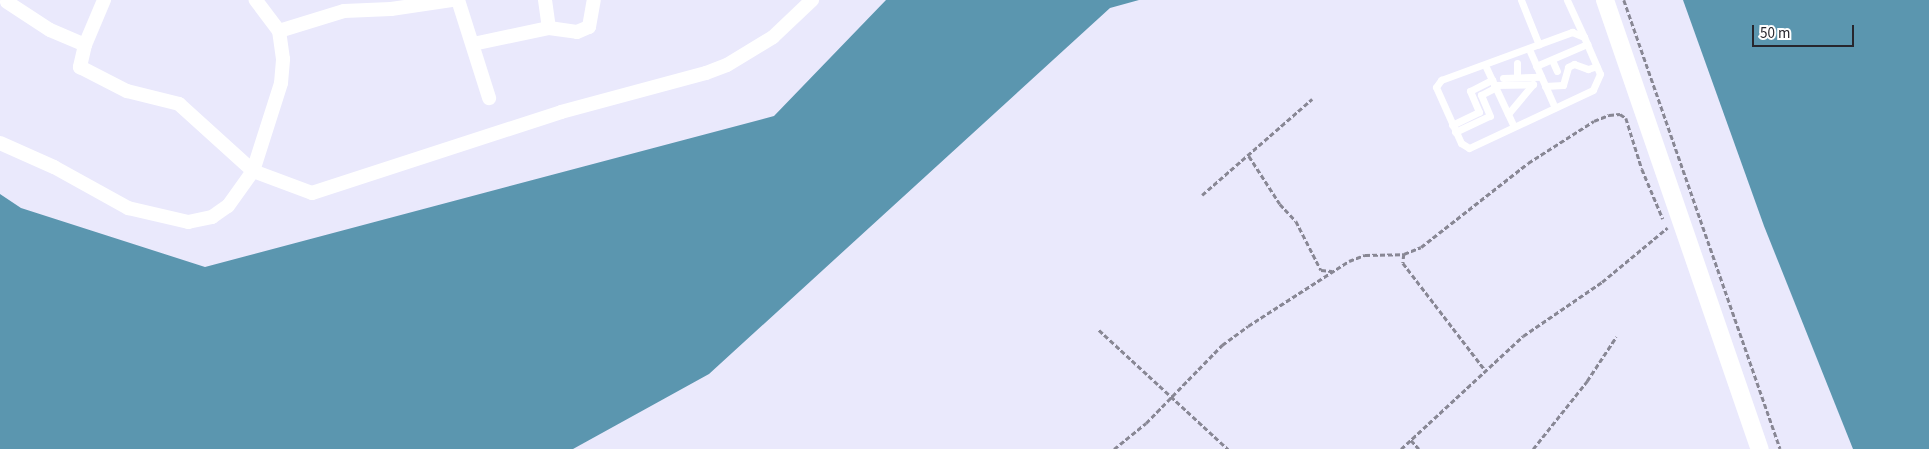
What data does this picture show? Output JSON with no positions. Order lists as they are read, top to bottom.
{
  "scale_bar": "50 m"
}
